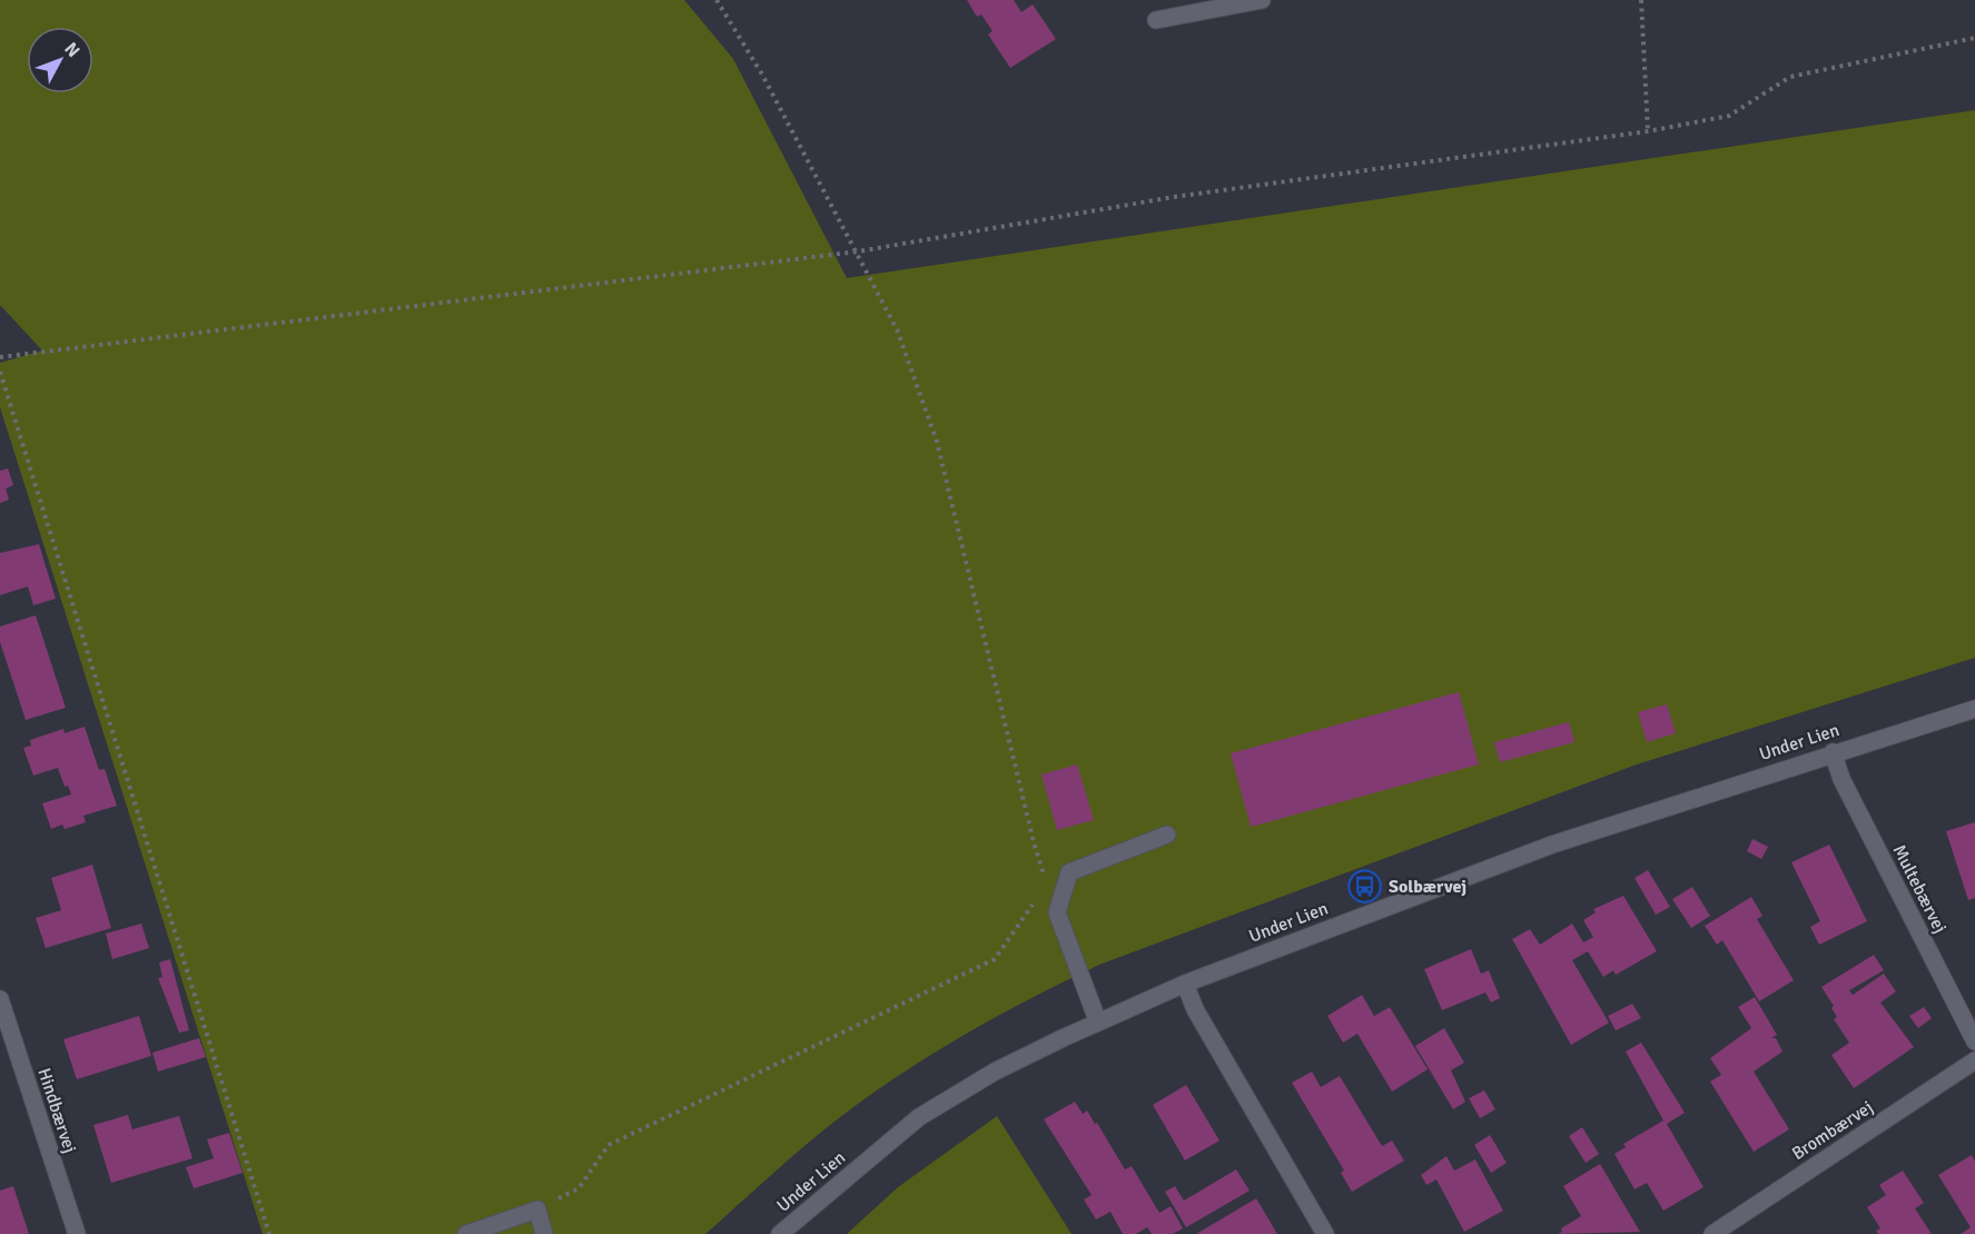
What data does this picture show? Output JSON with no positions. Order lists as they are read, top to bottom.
{
  "streets": {
    "street": [
      "Under Lien",
      "Multebærvej",
      "Hindbærvej",
      "Brombærvej"
    ]
  },
  "crossings": [
    ["Under Lien", "Multebærvej"]
  ],
  "places": {
    "bus stop": ["Solbærvej"]
  },
  "north": "top right"
}
